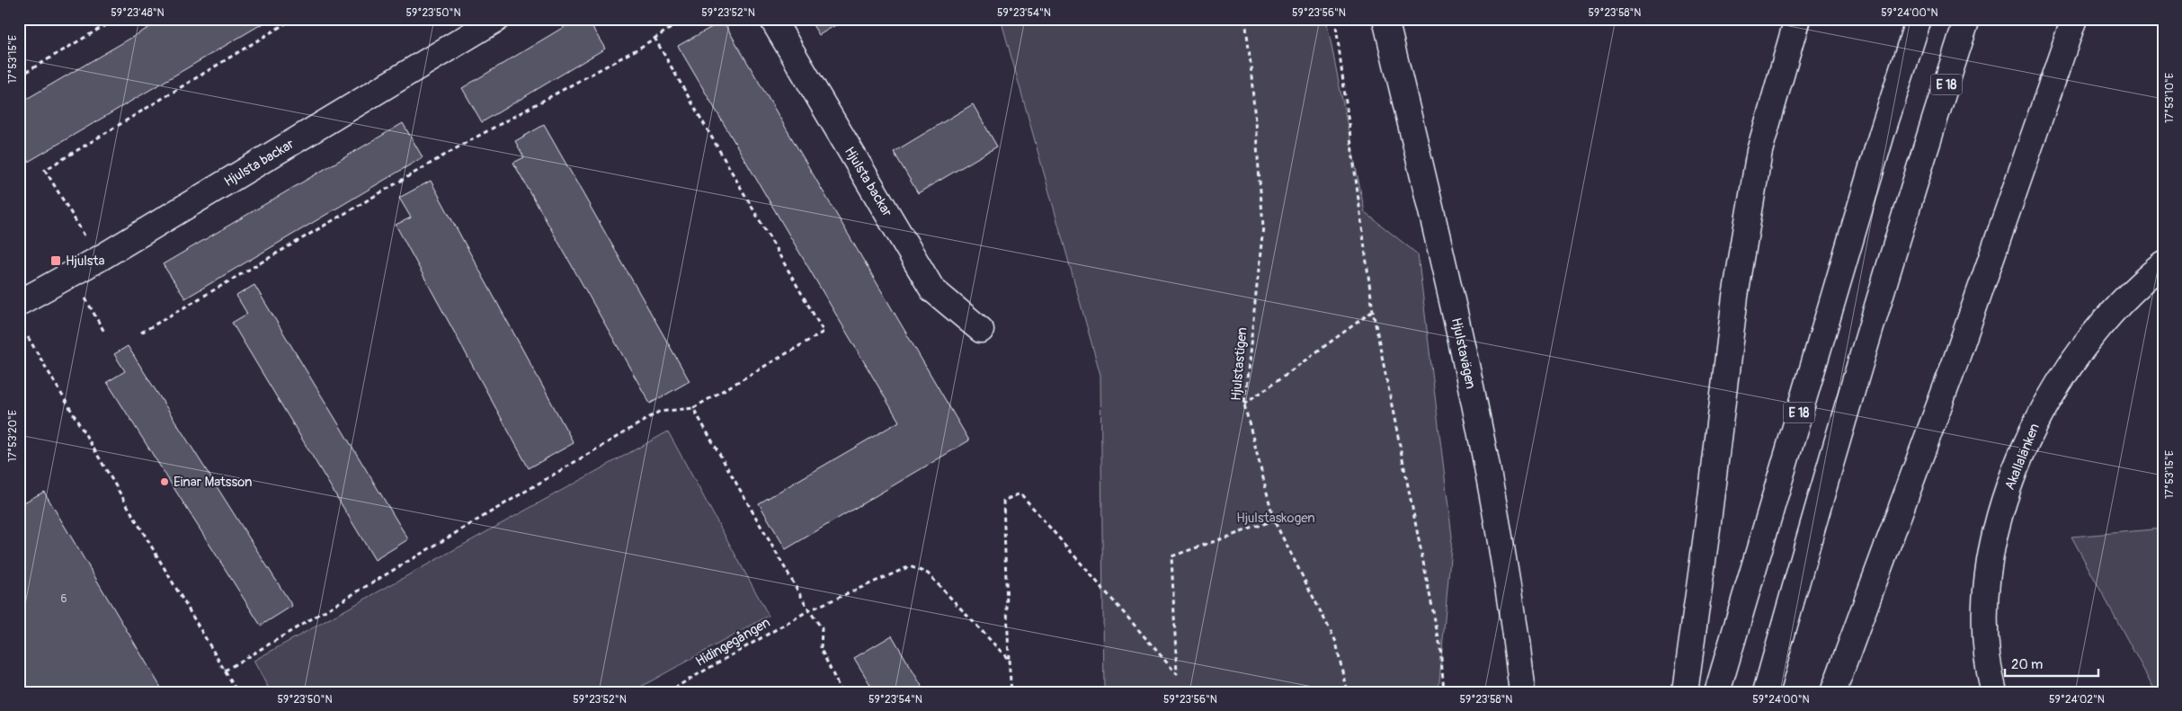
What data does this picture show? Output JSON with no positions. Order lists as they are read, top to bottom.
{
  "streets": {
    "main road": [
      "E 18",
      "Hjulsta backar",
      "Hjulstavägen",
      "Akallalänken"
    ],
    "path": ["Hjulstastigen", "Hidingegången"]
  },
  "parks": ["Hjulstaskogen"],
  "places": {
    "transit": ["Hjulsta"],
    "other": ["Einar Matsson"]
  },
  "house_numbers": ["6"],
  "scale_bar": "20 m",
  "coordinates": [
    "59°23'48\"N",
    "59°23'50\"N",
    "59°23'52\"N",
    "59°23'54\"N",
    "59°23'56\"N",
    "59°23'58\"N",
    "59°24'00\"N",
    "17°53'15\"E",
    "17°53'10\"E",
    "17°53'20\"E",
    "59°24'02\"N"
  ]
}
